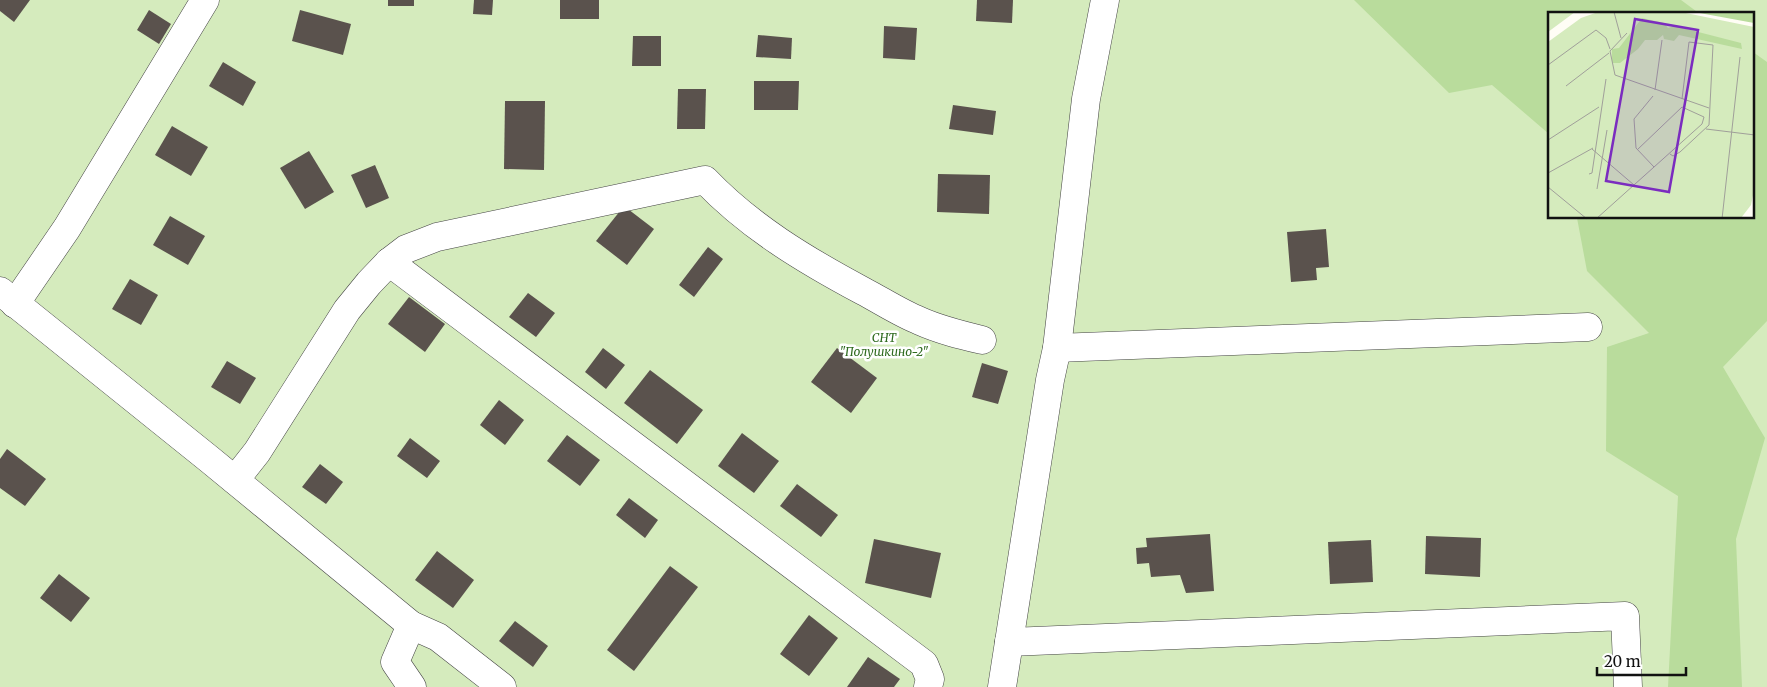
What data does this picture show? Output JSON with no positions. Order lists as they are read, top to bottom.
{
  "parks": ["СНТ \"Полушкино-2\""],
  "scale_bar": "20 m"
}
